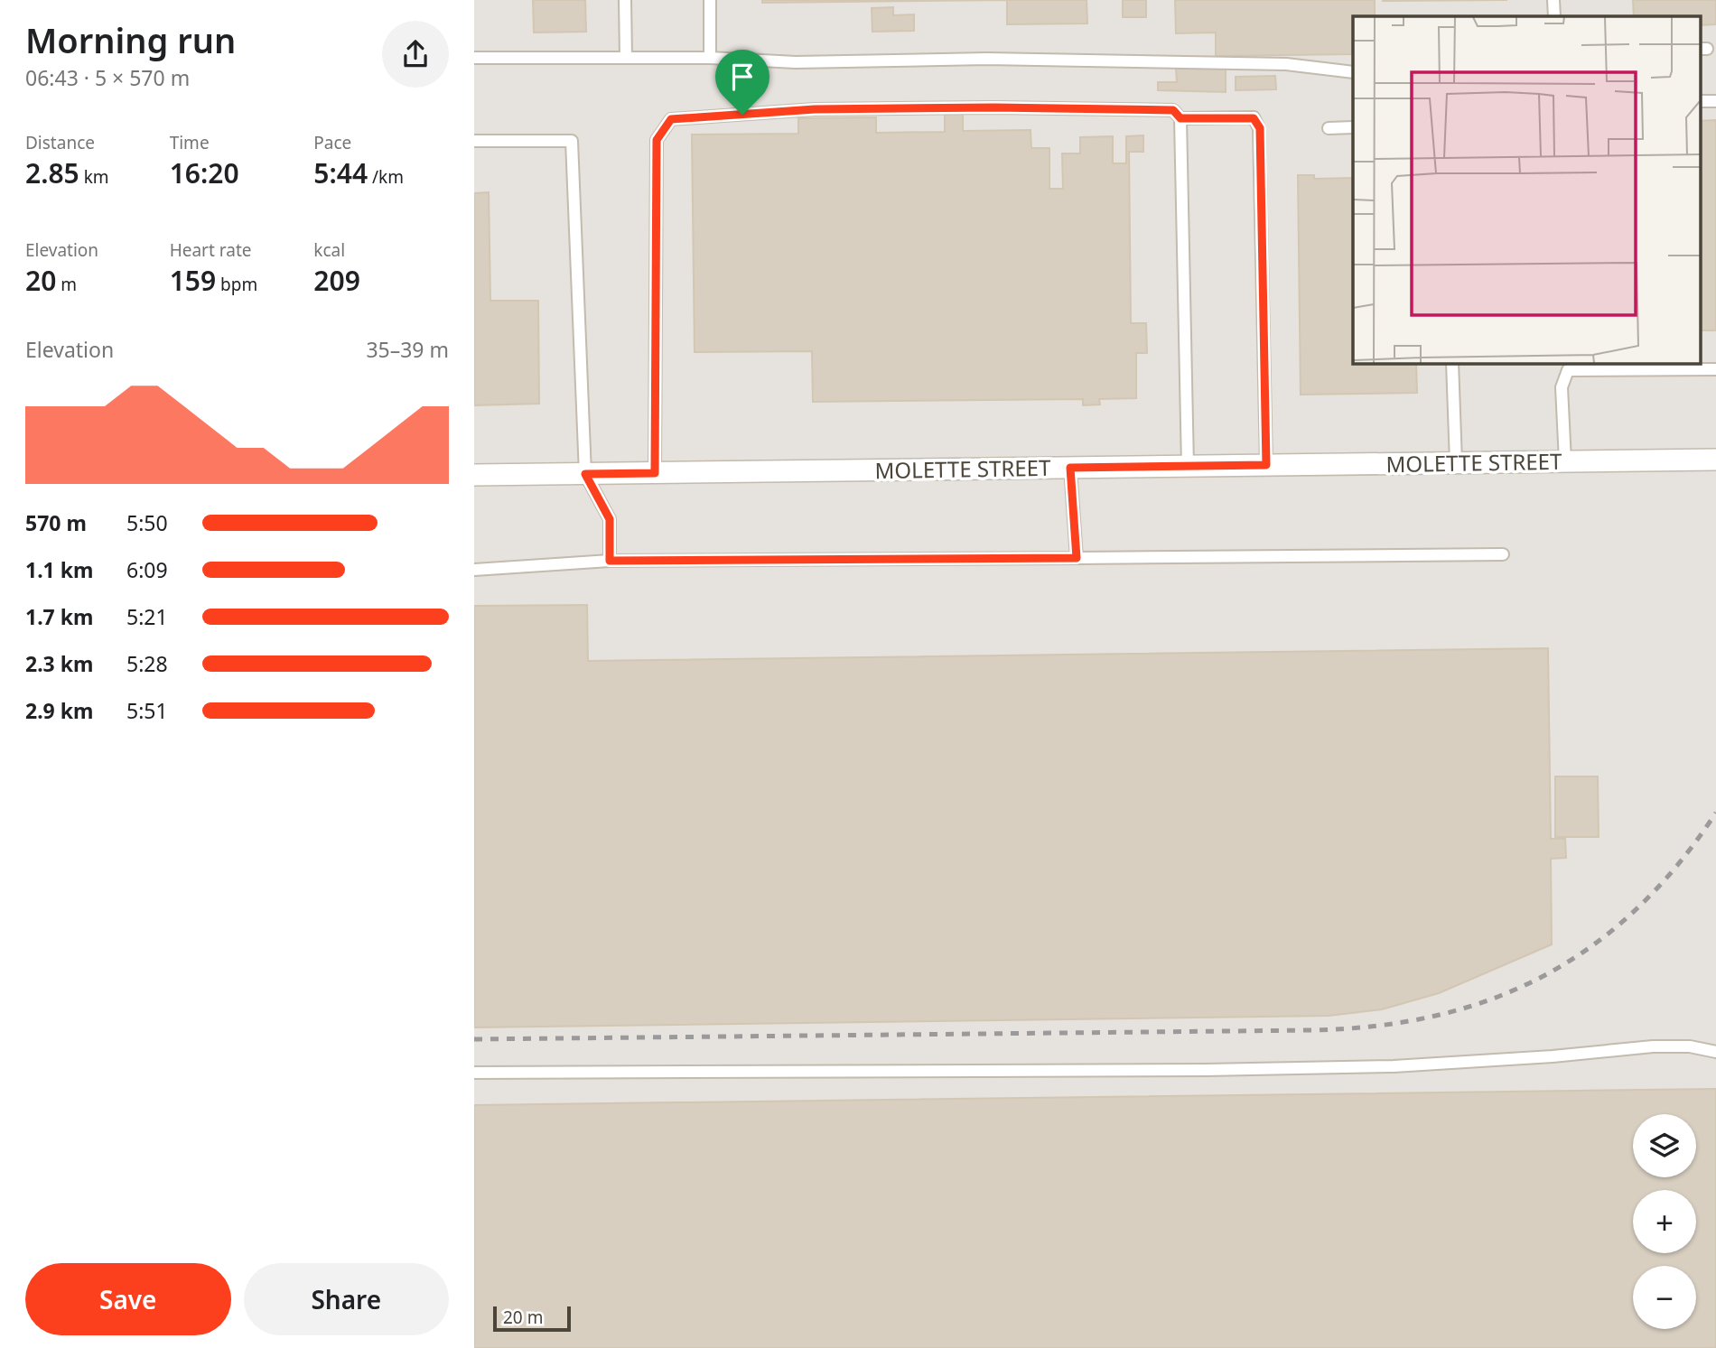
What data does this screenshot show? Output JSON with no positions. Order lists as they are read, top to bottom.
{
  "streets": {
    "street": ["MOLETTE STREET"]
  },
  "scale_bar": "20 m",
  "page": {
    "heading": ["Morning run", "06:43 · 5 × 570 m"],
    "stats": [
      ["Distance", "2.85 km"],
      ["Time", "16:20"],
      ["Pace", "5:44 /km"],
      ["Elevation", "20 m"],
      ["Heart rate", "159 bpm"],
      ["kcal", "209"]
    ],
    "chart": ["Elevation", "35–39 m"],
    "list": [
      {
        "name": "570 m",
        "note": "5:50"
      },
      {
        "name": "1.1 km",
        "note": "6:09"
      },
      {
        "name": "1.7 km",
        "note": "5:21"
      },
      {
        "name": "2.3 km",
        "note": "5:28"
      },
      {
        "name": "2.9 km",
        "note": "5:51"
      }
    ],
    "map_buttons": ["+", "−"],
    "buttons": ["Save", "Share"],
    "scale": "20 m"
  }
}
